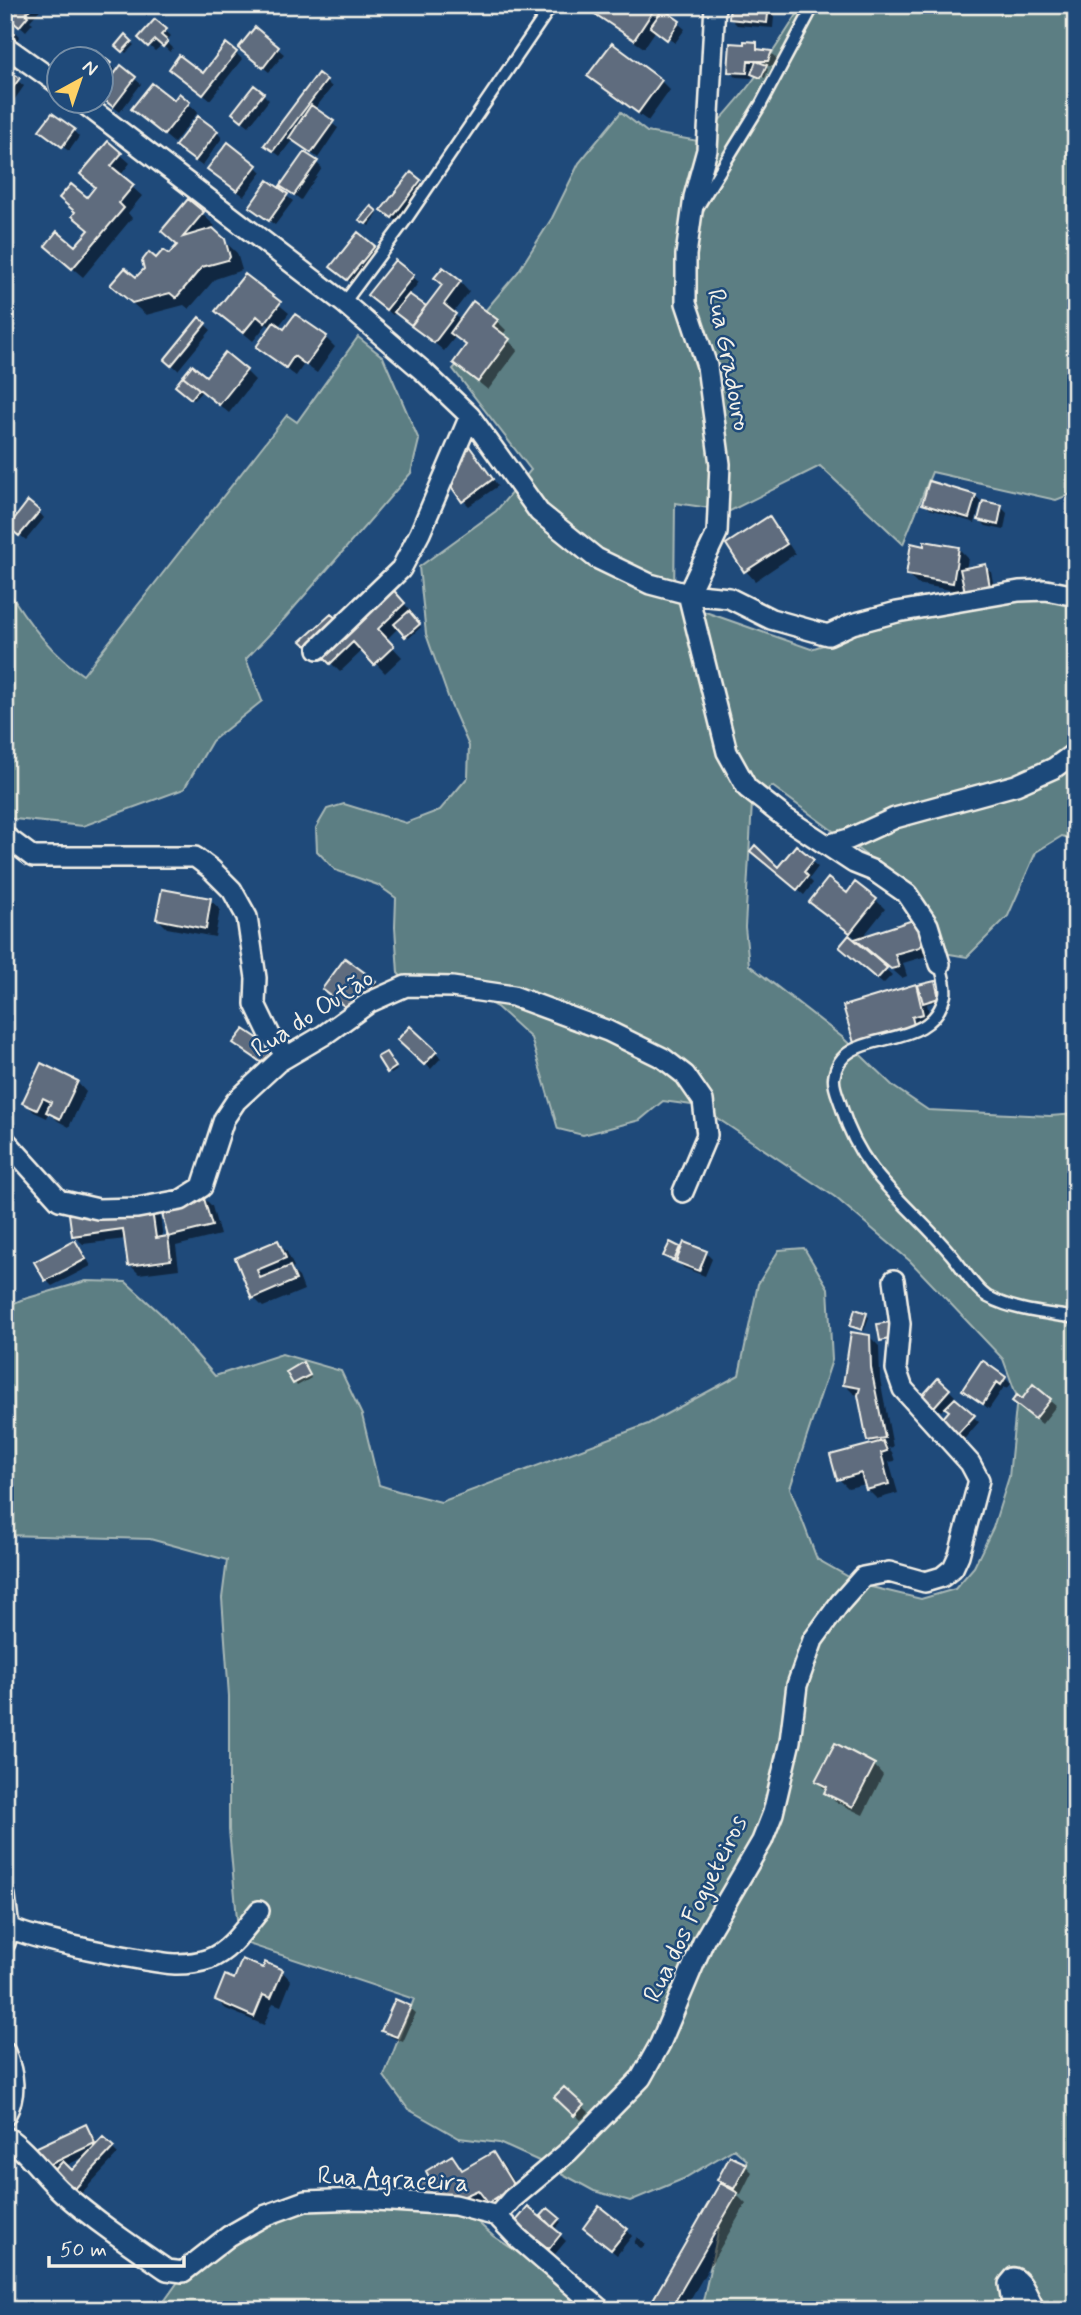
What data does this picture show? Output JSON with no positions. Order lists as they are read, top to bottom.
{
  "streets": {
    "street": [
      "Rua Gradouro",
      "Rua do Outão",
      "Rua dos Fogueteiros",
      "Rua Agraceira"
    ]
  },
  "crossings": [
    ["Rua dos Fogueteiros", "Rua Agraceira"]
  ],
  "scale_bar": "50 m",
  "north": "top right"
}
